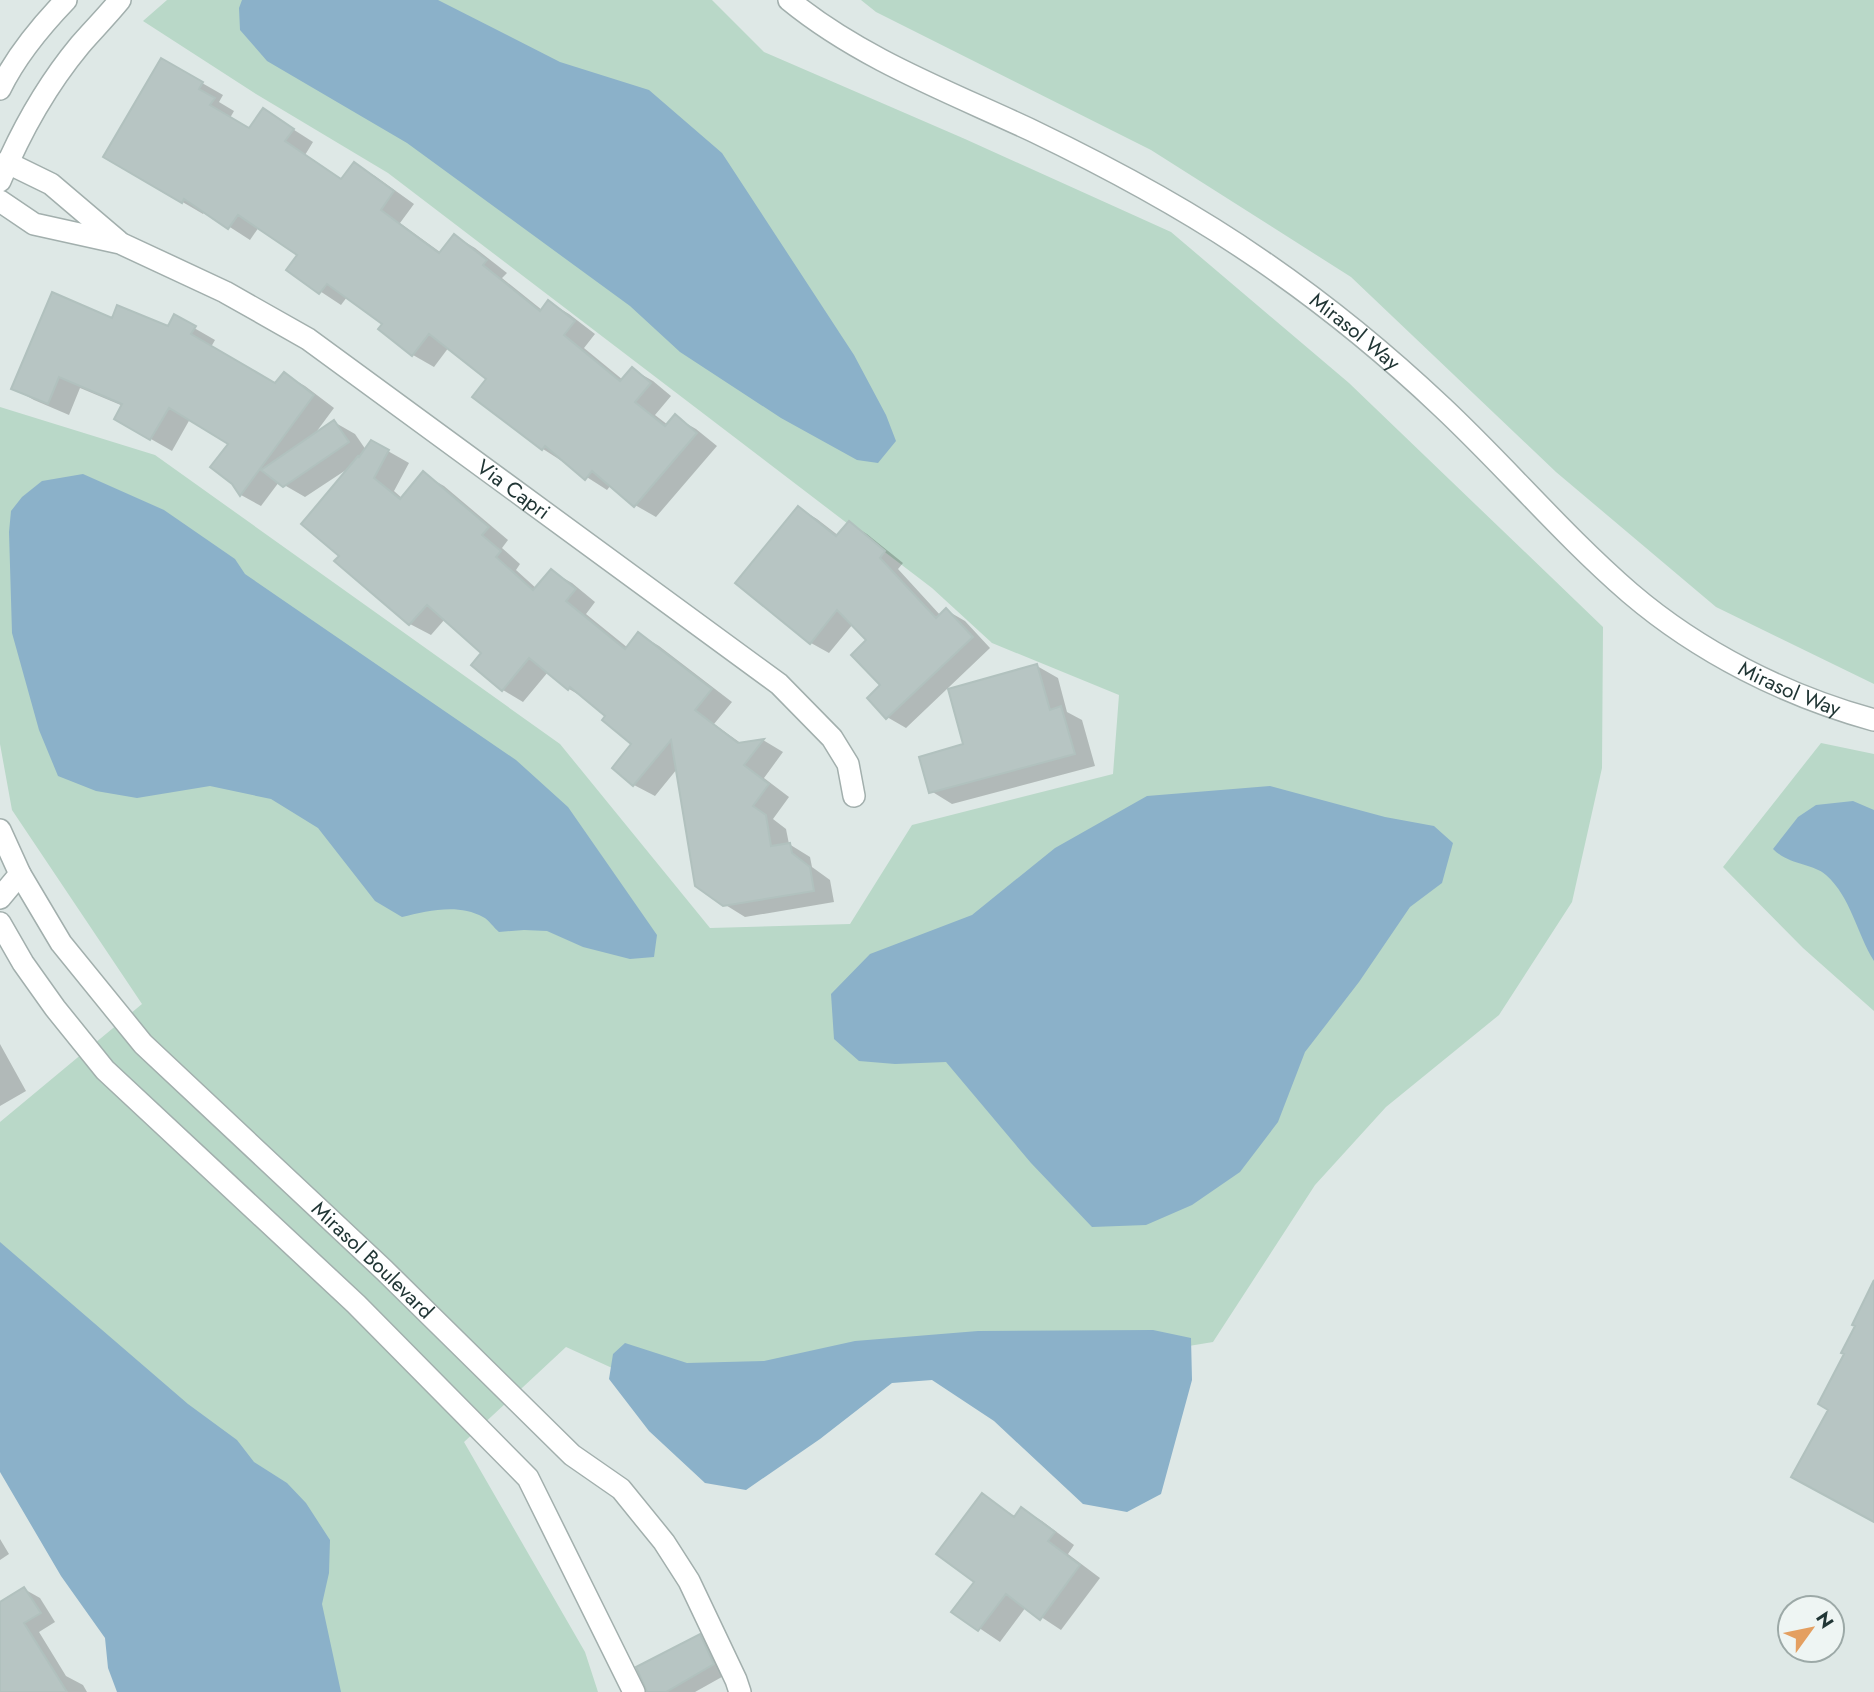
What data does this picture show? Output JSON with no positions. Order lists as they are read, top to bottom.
{
  "streets": {
    "street": ["Mirasol Way", "Via Capri", "Mirasol Boulevard"]
  },
  "north": "top right"
}
